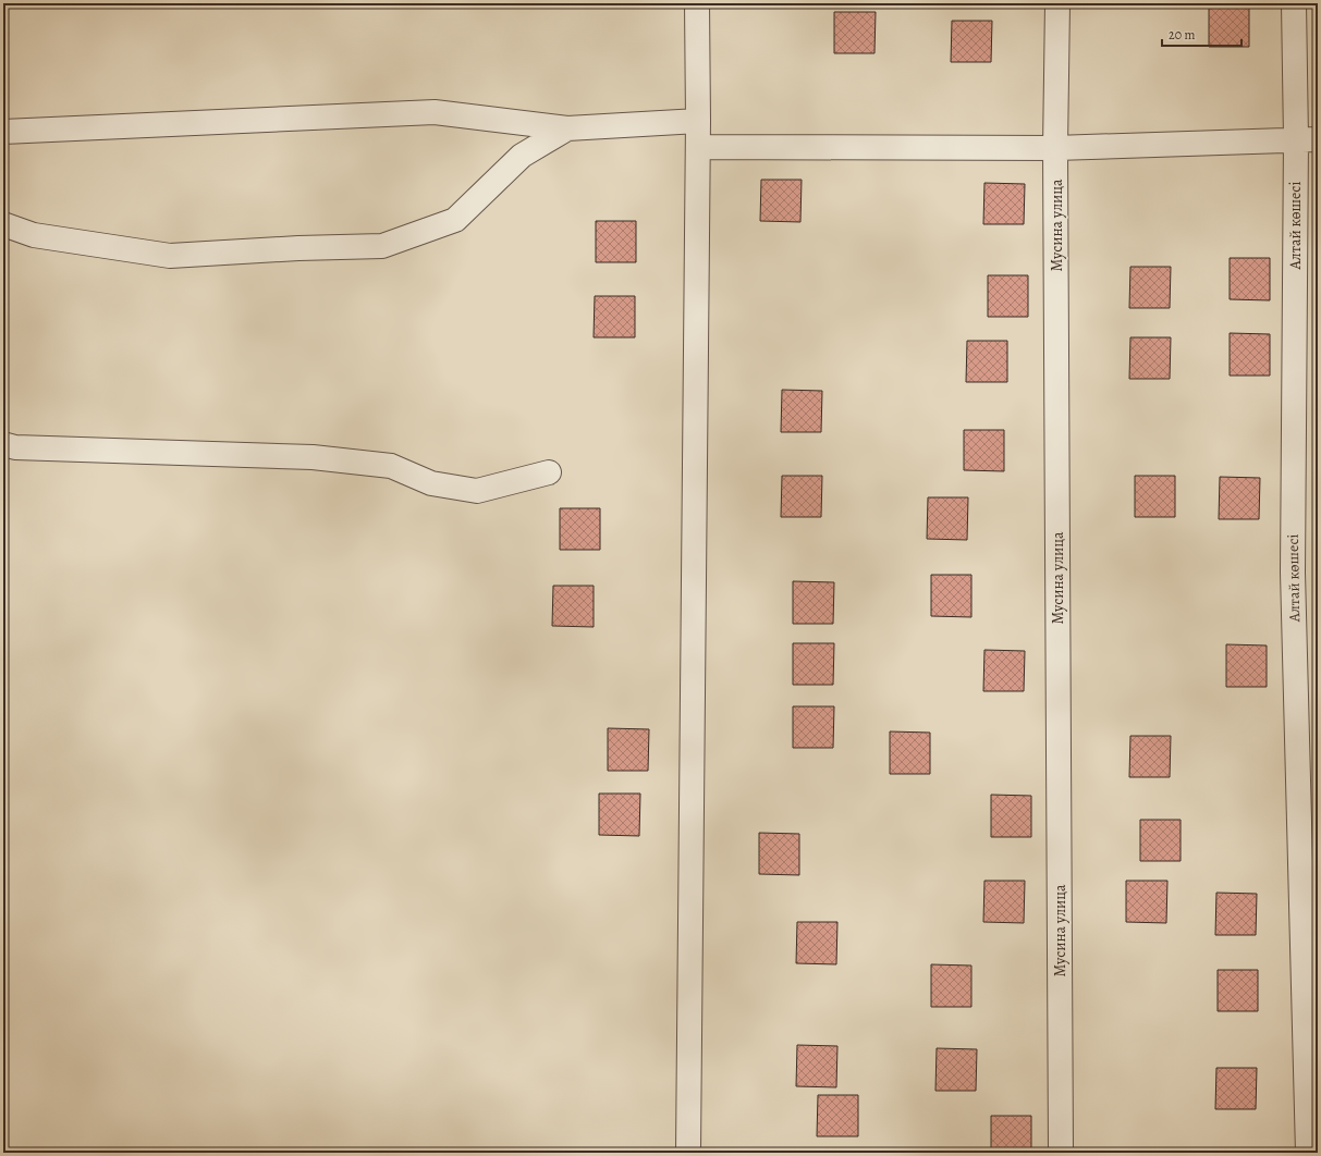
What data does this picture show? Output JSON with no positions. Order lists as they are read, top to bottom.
{
  "streets": {
    "street": ["Мусина улица", "Алтай көшесі"]
  },
  "scale_bar": "20 m"
}
